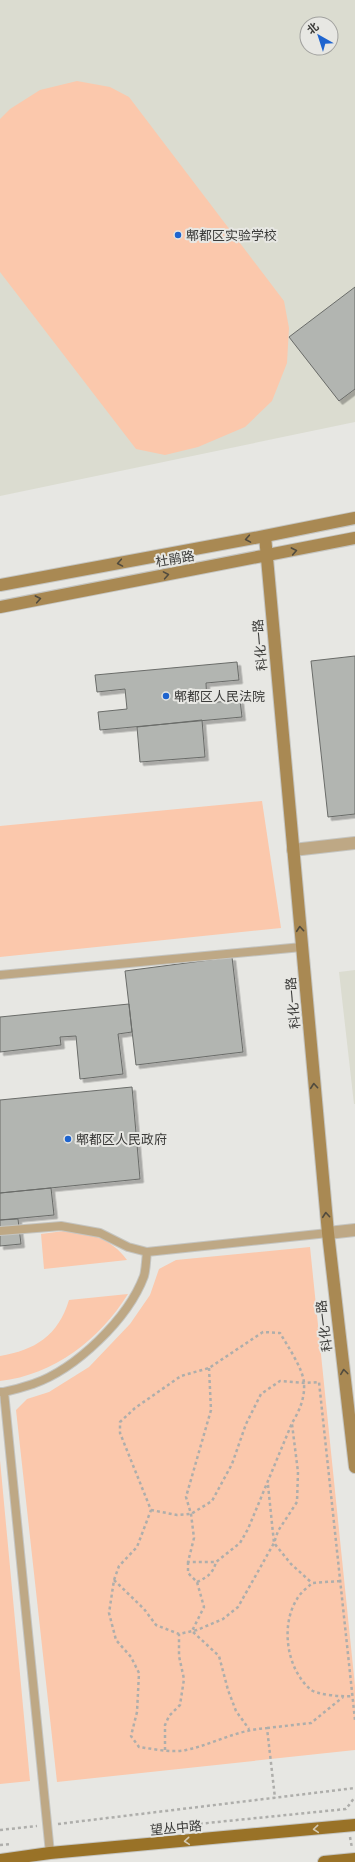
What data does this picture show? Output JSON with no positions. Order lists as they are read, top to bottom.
{
  "streets": {
    "main road": ["望丛中路"],
    "street": ["杜鹃路", "科化一路"]
  },
  "crossings": [
    ["杜鹃路", "科化一路"]
  ],
  "one_way": ["科化一路", "望丛中路"],
  "places": ["郫都区实验学校", "郫都区人民法院", "郫都区人民政府"],
  "north": "top left"
}
